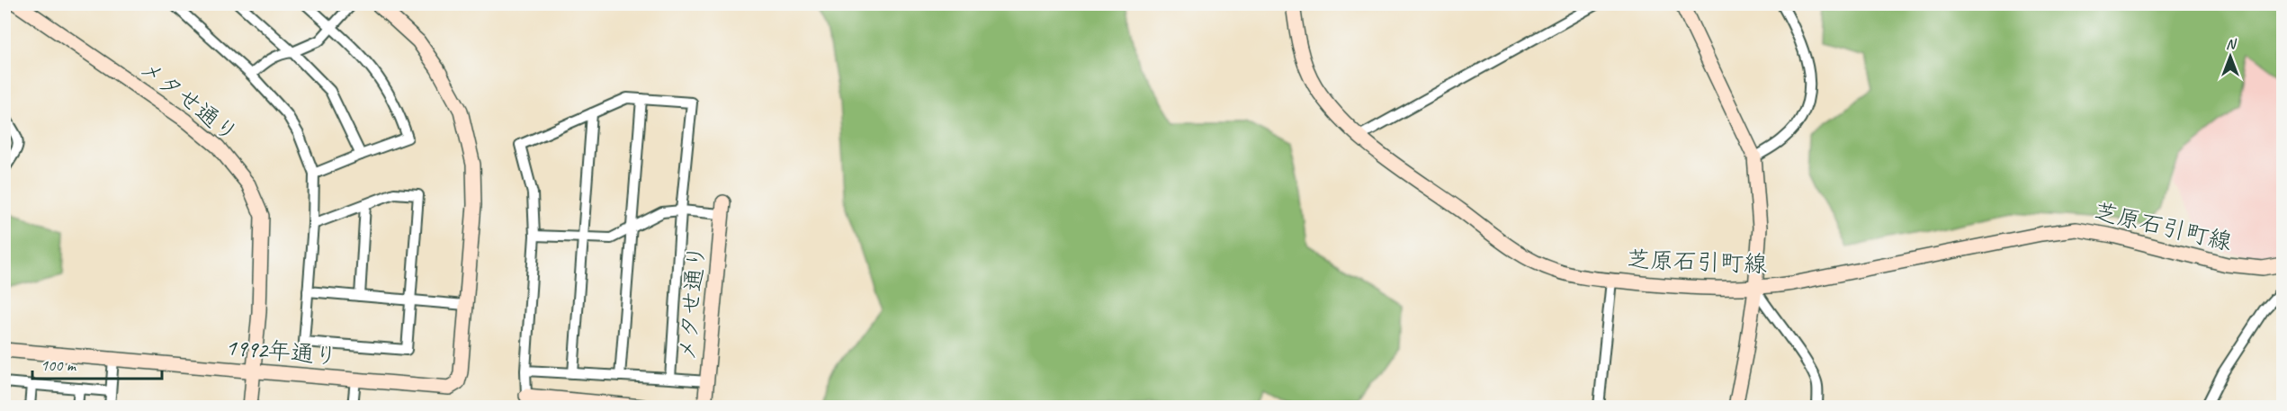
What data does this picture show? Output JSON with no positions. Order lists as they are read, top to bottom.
{
  "streets": {
    "street": ["メタせ通り", "芝原石引町線", "1992年通り"]
  },
  "crossings": [
    ["メタせ通り", "1992年通り"]
  ],
  "scale_bar": "100 m",
  "north": "top"
}
